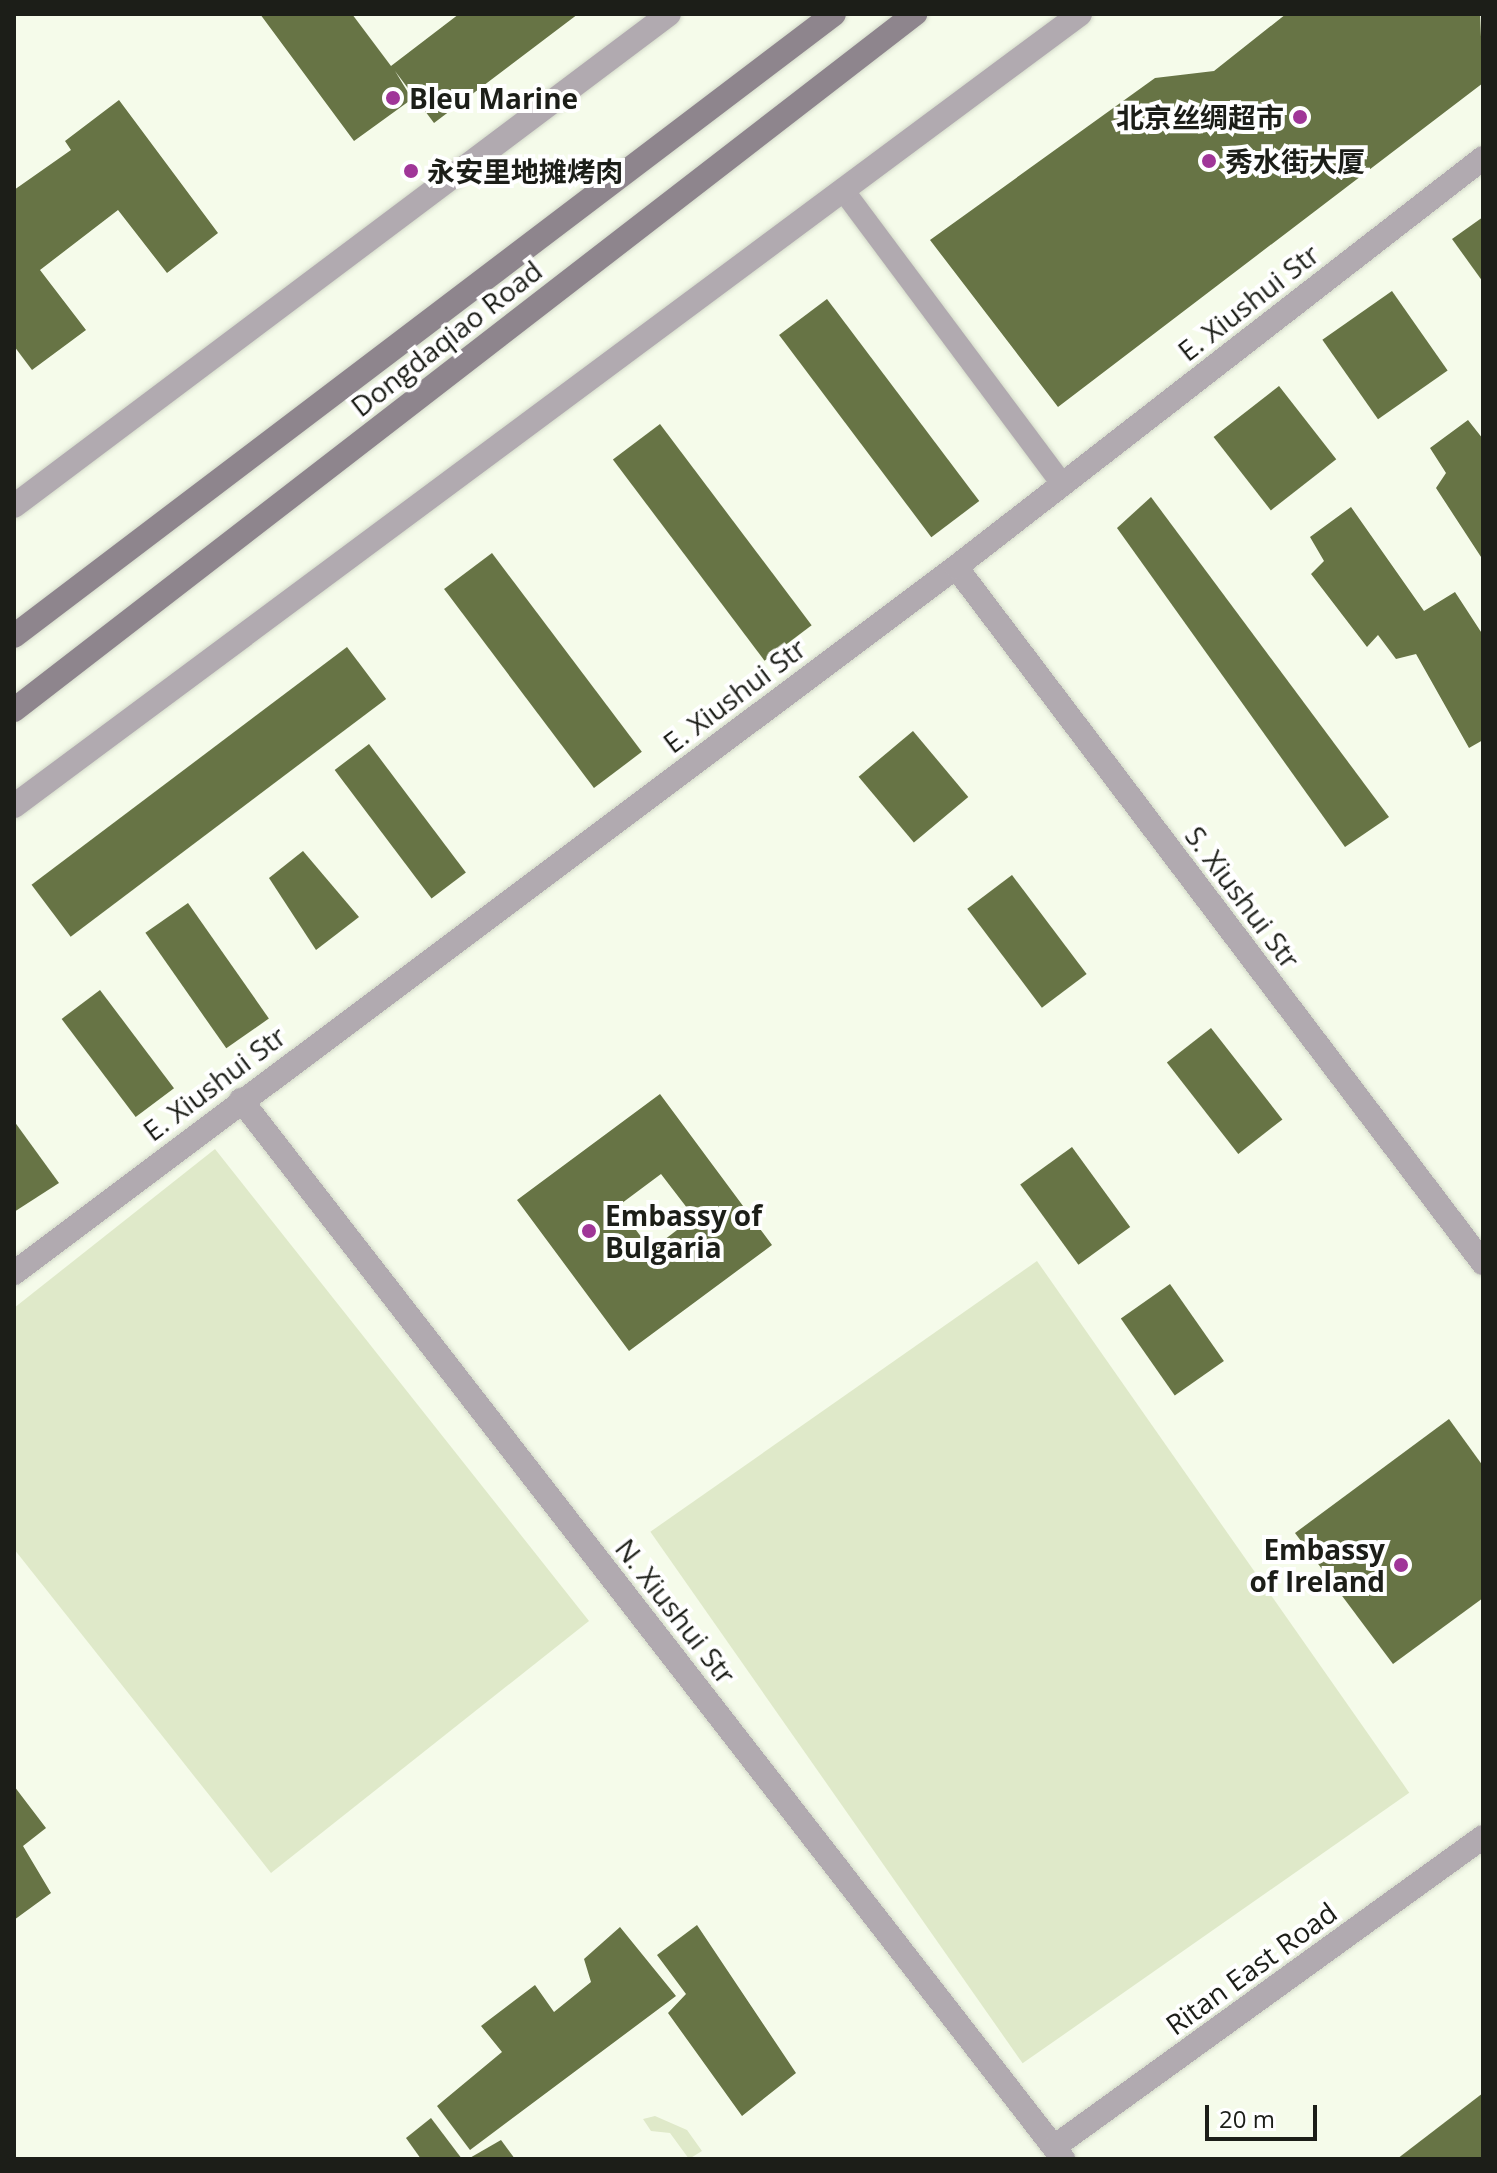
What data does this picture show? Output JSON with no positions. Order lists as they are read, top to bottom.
{
  "streets": {
    "main road": ["Dongdaqiao Road"],
    "street": [
      "E. Xiushui Str",
      "S. Xiushui Str",
      "N. Xiushui Str",
      "Ritan East Road"
    ]
  },
  "crossings": [
    ["E. Xiushui Str", "S. Xiushui Str"],
    ["E. Xiushui Str", "N. Xiushui Str"],
    ["N. Xiushui Str", "Ritan East Road"]
  ],
  "places": [
    "Bleu Marine",
    "北京丝绸超市",
    "秀水街大厦",
    "永安里地摊烤肉",
    "Embassy of Bulgaria",
    "Embassy of Ireland"
  ],
  "scale_bar": "20 m"
}
